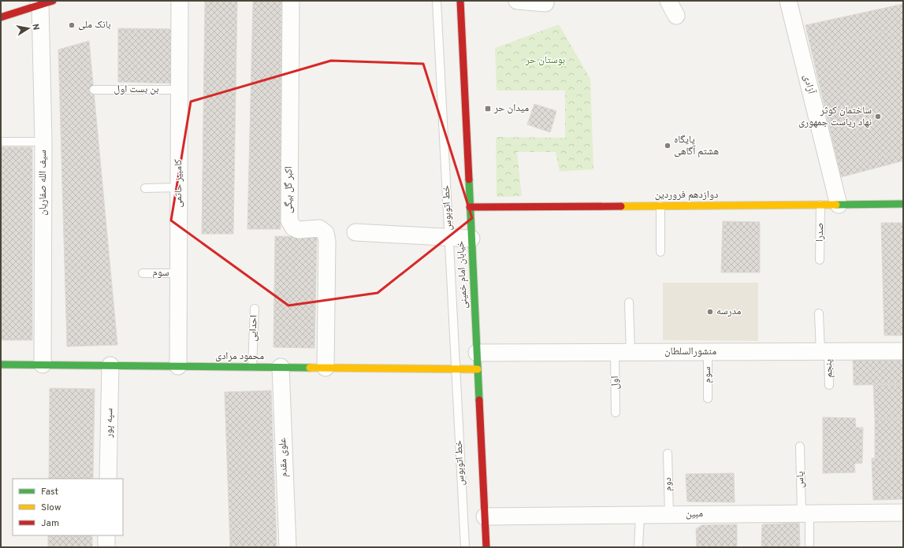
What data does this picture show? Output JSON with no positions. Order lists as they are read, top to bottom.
{
  "streets": {
    "main road": ["دوازدهم فروردین", "خیابان امام خمینی", "محمود مرادی"],
    "street": [
      "آزادی",
      "سیف الله صفاریان",
      "کامبیز حاتمی",
      "اکبر گل بیگی",
      "منشورالسلطان",
      "سپه پور",
      "علوی مقدم",
      "مبین"
    ],
    "lane": [
      "بن بست اول",
      "خط اتوبوس",
      "صدرا",
      "سوم",
      "احدایی",
      "پنجم",
      "اول",
      "یاس",
      "دوم"
    ]
  },
  "crossings": [
    ["آزادی", "دوازدهم فروردین"],
    ["بن بست اول", "کامبیز حاتمی"],
    ["سیف الله صفاریان", "محمود مرادی"],
    ["کامبیز حاتمی", "سوم"],
    ["کامبیز حاتمی", "محمود مرادی"],
    ["اکبر گل بیگی", "محمود مرادی"],
    ["دوازدهم فروردین", "صدرا"],
    ["دوازدهم فروردین", "خیابان امام خمینی"],
    ["خط اتوبوس", "محمود مرادی"],
    ["سوم", "منشورالسلطان"],
    ["خیابان امام خمینی", "منشورالسلطان"],
    ["خیابان امام خمینی", "محمود مرادی"],
    ["خیابان امام خمینی", "مبین"],
    ["احدایی", "محمود مرادی"],
    ["منشورالسلطان", "پنجم"],
    ["منشورالسلطان", "اول"],
    ["محمود مرادی", "سپه پور"],
    ["محمود مرادی", "علوی مقدم"],
    ["یاس", "مبین"],
    ["دوم", "مبین"]
  ],
  "parks": ["بوستان حر"],
  "places": {
    "other": [
      "بانک ملی",
      "ساختمان کوثر نهاد ریاست جمهوری",
      "پایگاه هشتم آگاهی",
      "مدرسه"
    ],
    "transit": ["میدان حر"]
  },
  "legend": ["Fast", "Slow", "Jam"],
  "north": "right"
}
